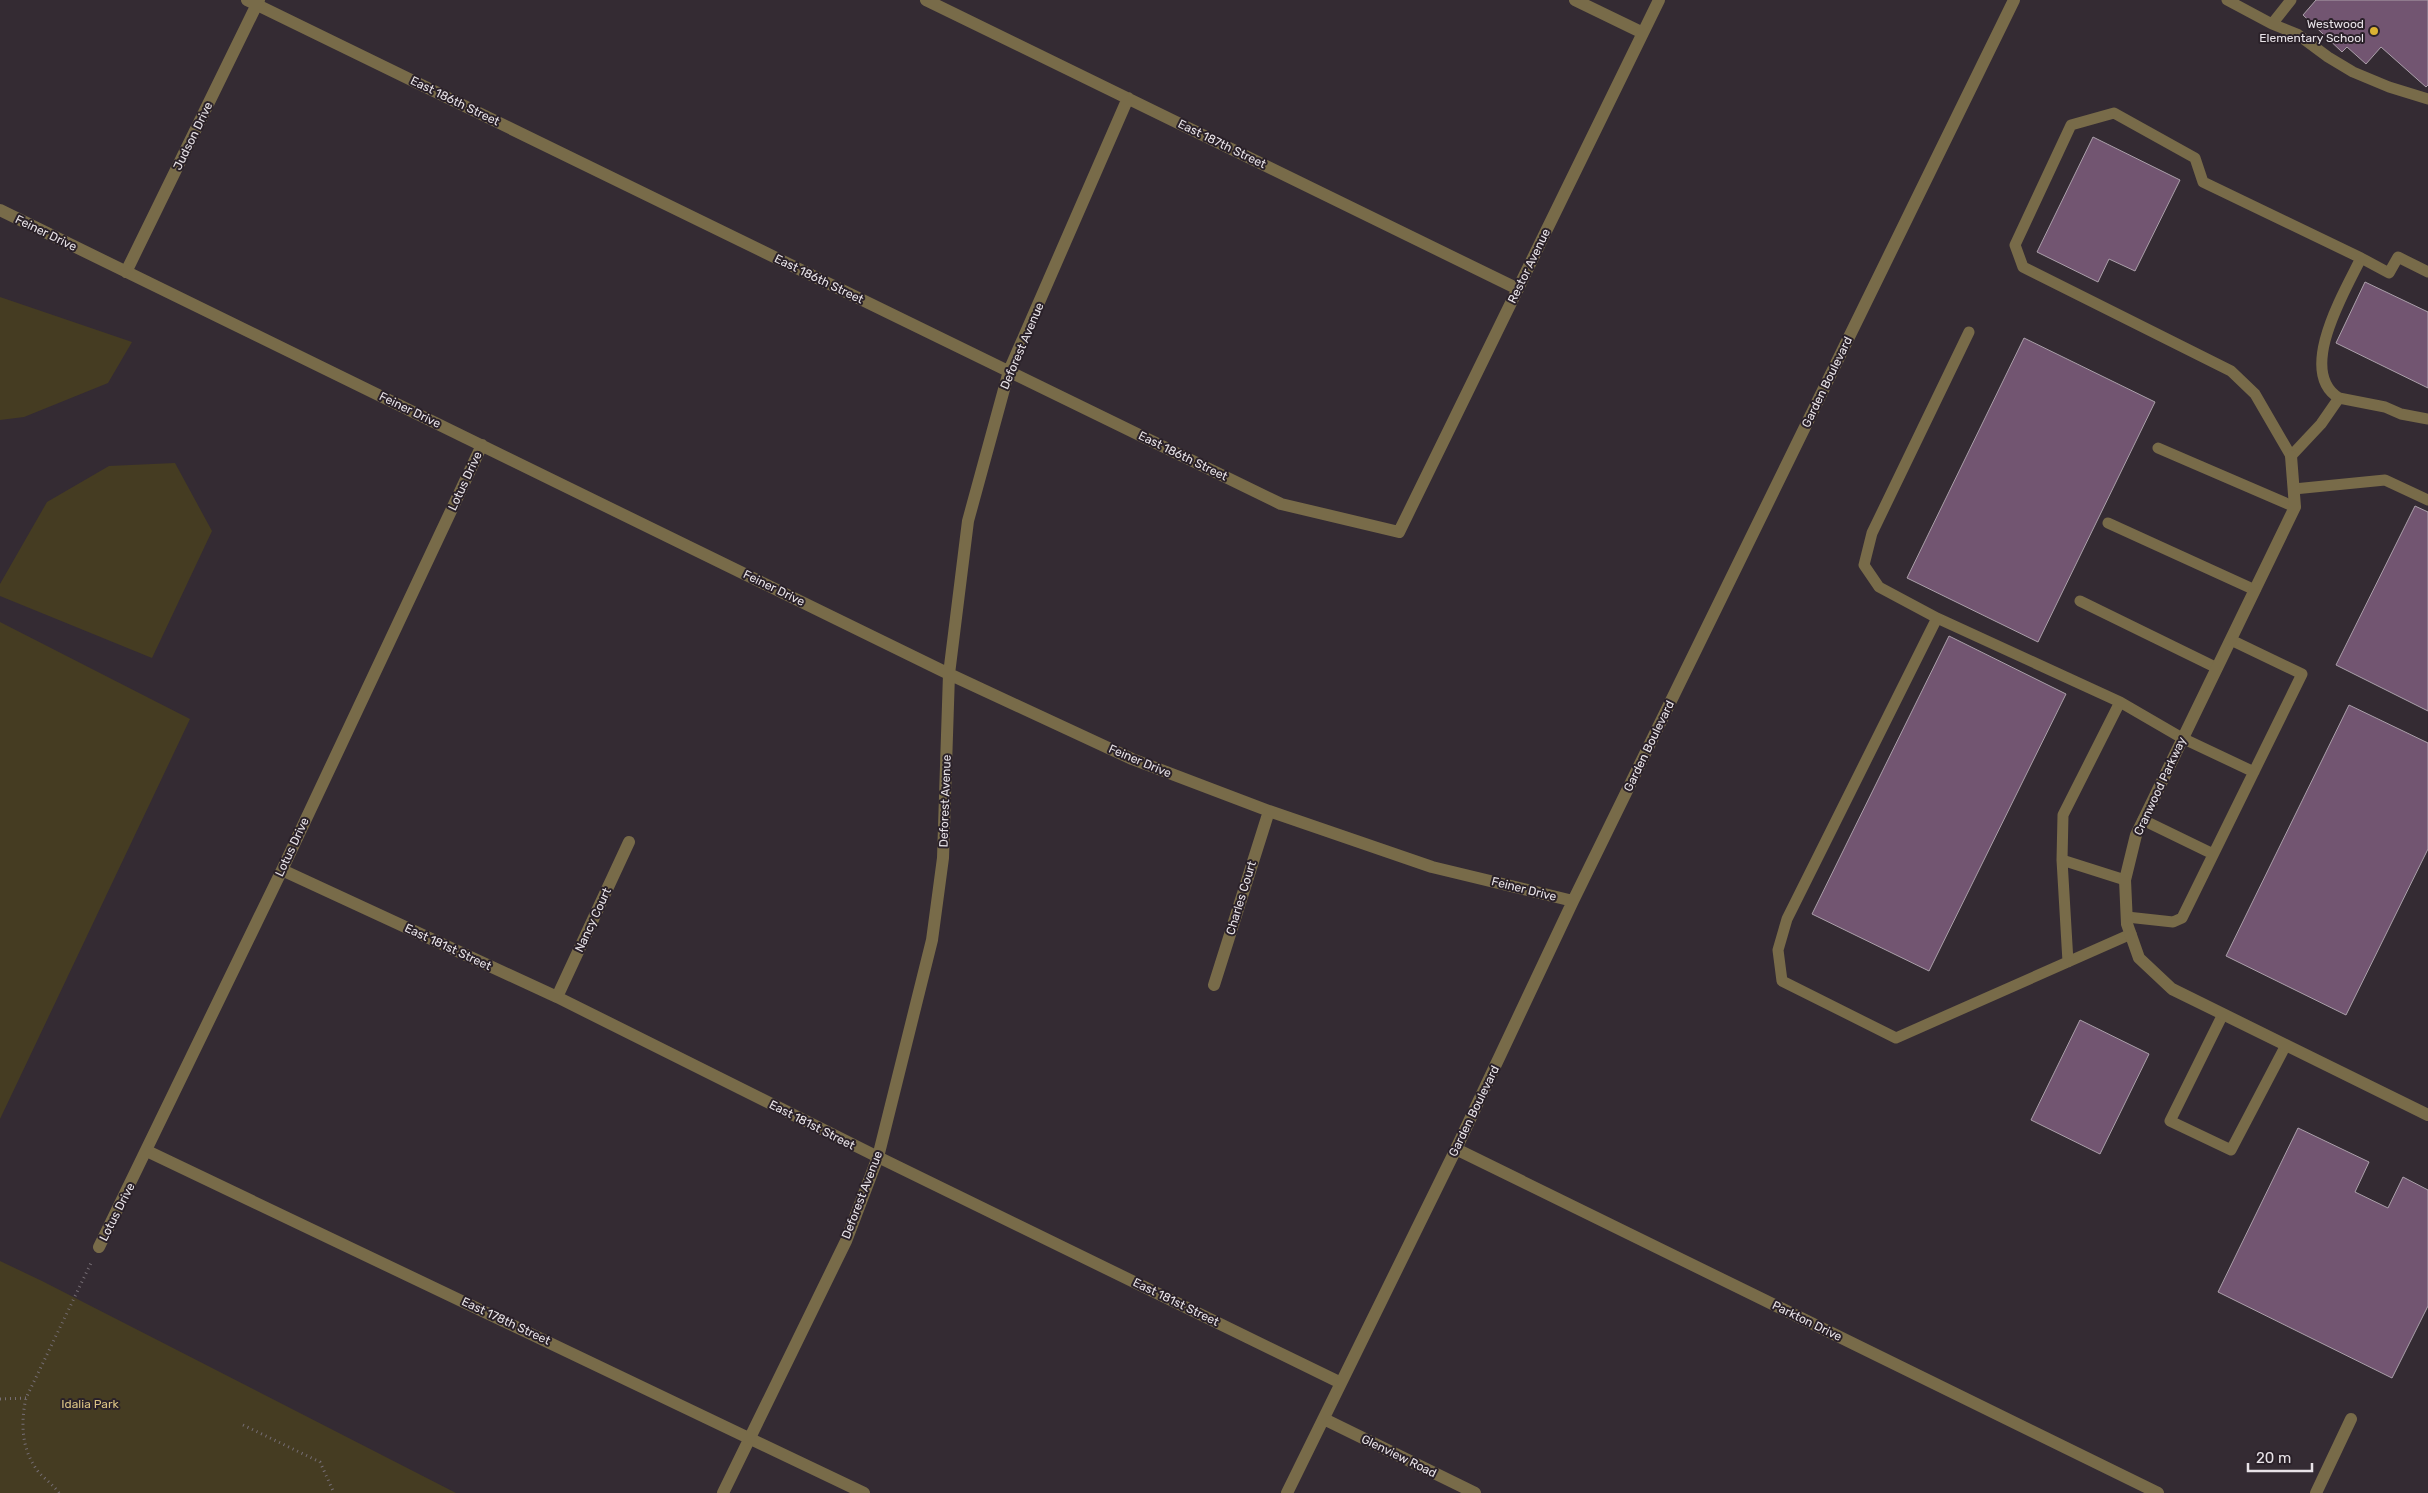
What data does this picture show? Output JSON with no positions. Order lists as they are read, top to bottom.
{
  "streets": {
    "street": [
      "East 186th Street",
      "Judson Drive",
      "East 187th Street",
      "Feiner Drive",
      "Restor Avenue",
      "Deforest Avenue",
      "Garden Boulevard",
      "Lotus Drive",
      "Cranwood Parkway",
      "Charles Court",
      "Nancy Court",
      "East 181st Street",
      "East 178th Street",
      "Parkton Drive",
      "Glenview Road"
    ]
  },
  "crossings": [
    ["East 186th Street", "Judson Drive"],
    ["East 186th Street", "Restor Avenue"],
    ["East 186th Street", "Deforest Avenue"],
    ["Judson Drive", "Feiner Drive"],
    ["East 187th Street", "Restor Avenue"],
    ["East 187th Street", "Deforest Avenue"],
    ["Feiner Drive", "Deforest Avenue"],
    ["Feiner Drive", "Garden Boulevard"],
    ["Feiner Drive", "Lotus Drive"],
    ["Feiner Drive", "Charles Court"],
    ["Deforest Avenue", "East 181st Street"],
    ["Deforest Avenue", "East 178th Street"],
    ["Garden Boulevard", "East 181st Street"],
    ["Garden Boulevard", "Parkton Drive"],
    ["Garden Boulevard", "Glenview Road"],
    ["Lotus Drive", "East 181st Street"],
    ["Lotus Drive", "East 178th Street"],
    ["Nancy Court", "East 181st Street"]
  ],
  "parks": ["Idalia Park"],
  "places": ["Westwood Elementary School"],
  "scale_bar": "20 m"
}
